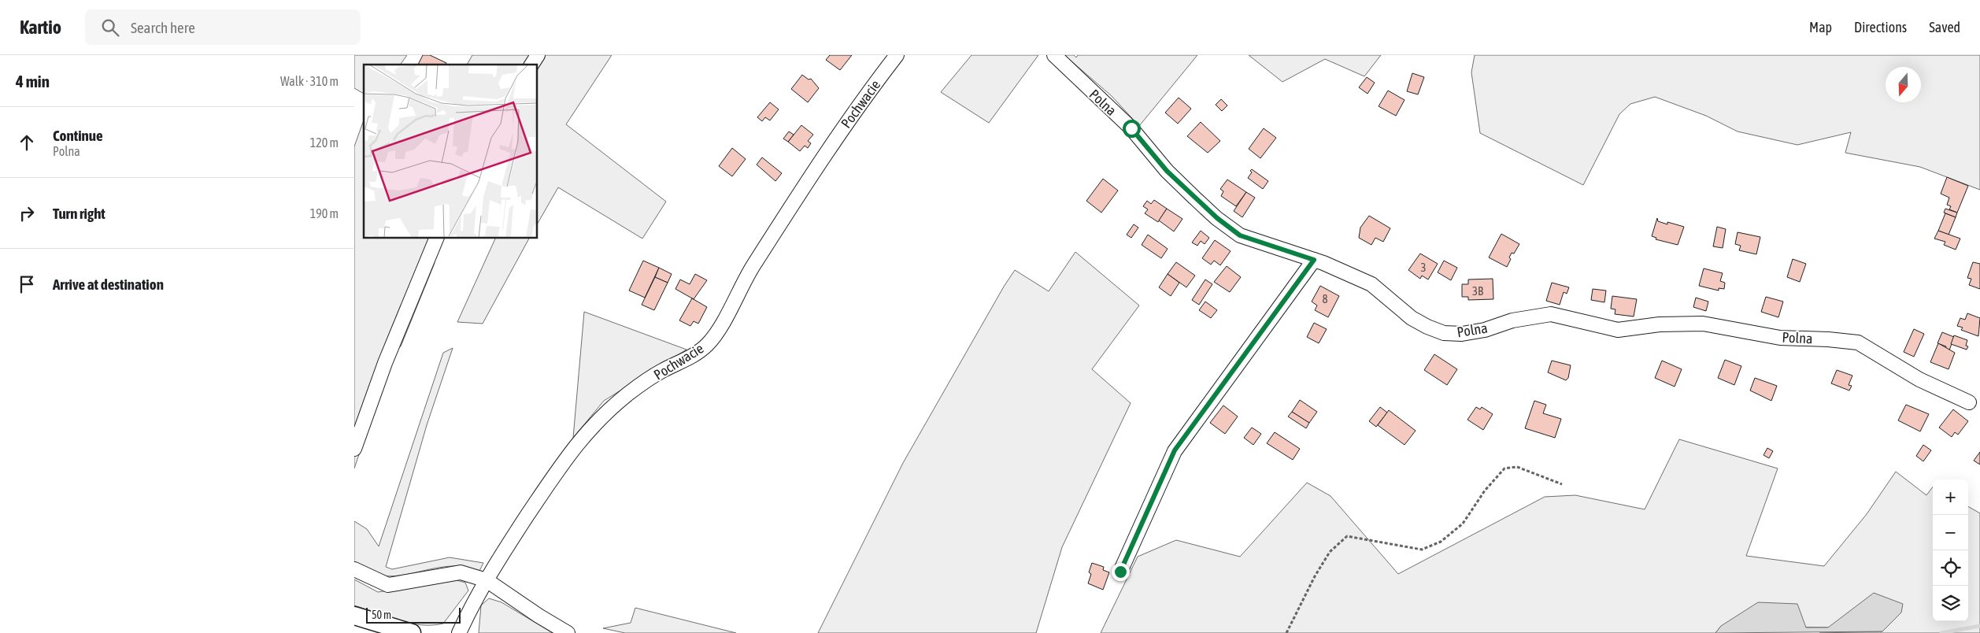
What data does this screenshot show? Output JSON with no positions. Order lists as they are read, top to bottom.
{
  "streets": {
    "street": ["Polna", "Pochwacie"]
  },
  "house_numbers": ["3", "3B", "8"],
  "scale_bar": "50 m",
  "north": "bottom",
  "page": {
    "header": "Kartio",
    "search": "Search here",
    "nav": ["Map", "Directions", "Saved"],
    "heading": ["4 min", "Walk · 310 m"],
    "list": [
      ["Continue", "Polna", "120 m"],
      ["Turn right", "190 m"],
      "Arrive at destination"
    ],
    "map_buttons": ["+", "−"],
    "scale": "50 m"
  }
}
